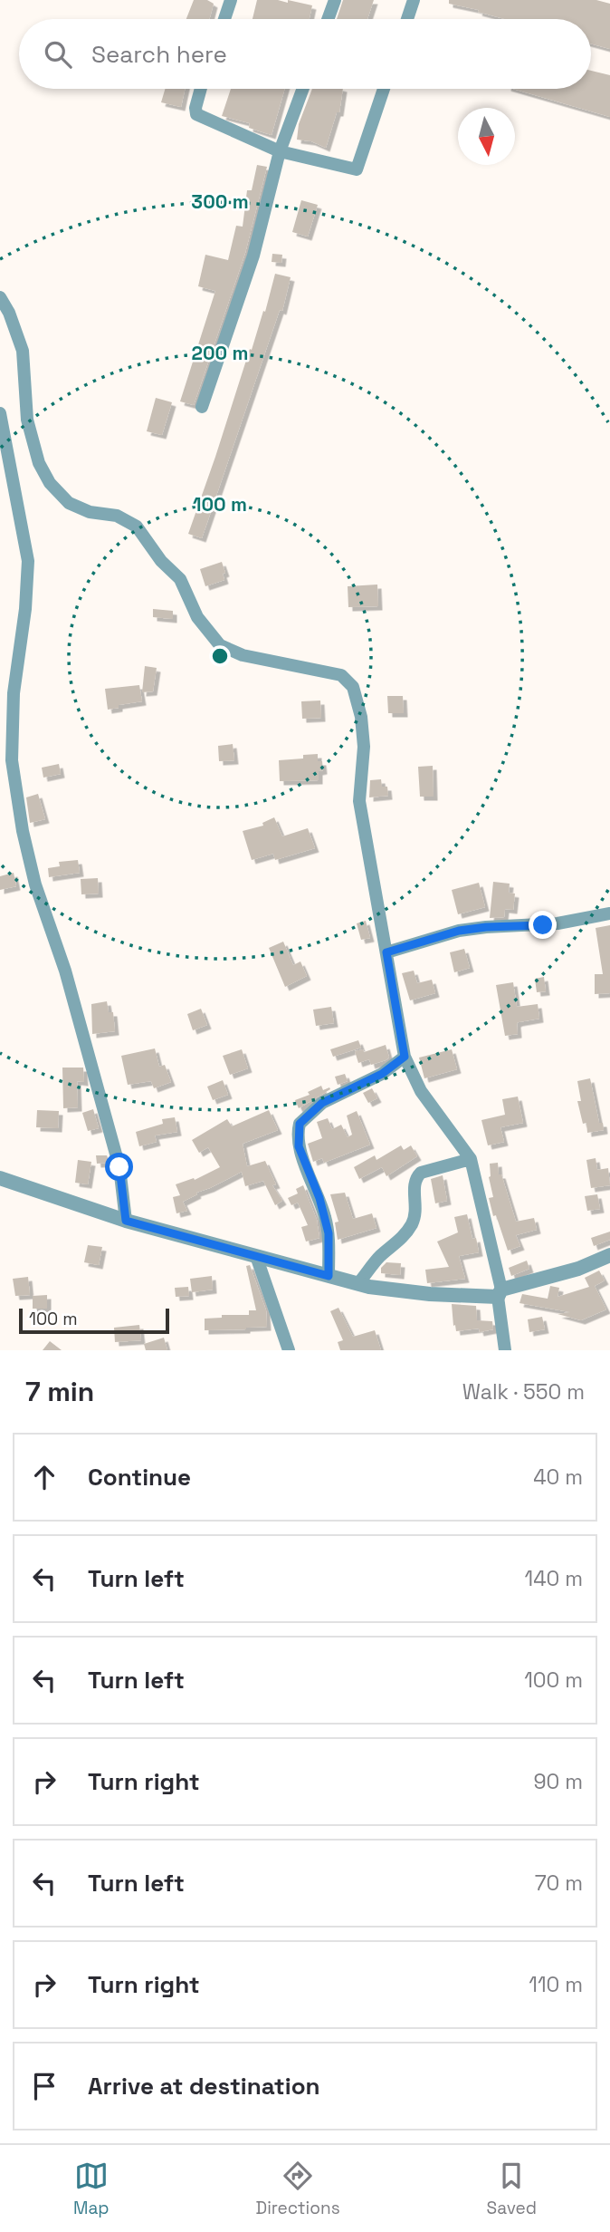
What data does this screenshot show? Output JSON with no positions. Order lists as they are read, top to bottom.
{
  "scale_bar": "100 m",
  "north": "bottom",
  "page": {
    "search": "Search here",
    "scale": "100 m",
    "heading": ["7 min", "Walk · 550 m"],
    "list": [
      ["Continue", "40 m"],
      ["Turn left", "140 m"],
      ["Turn left", "100 m"],
      ["Turn right", "90 m"],
      ["Turn left", "70 m"],
      ["Turn right", "110 m"],
      "Arrive at destination"
    ],
    "nav": ["Map", "Directions", "Saved"]
  },
  "rings": ["300 m", "200 m", "100 m"]
}
